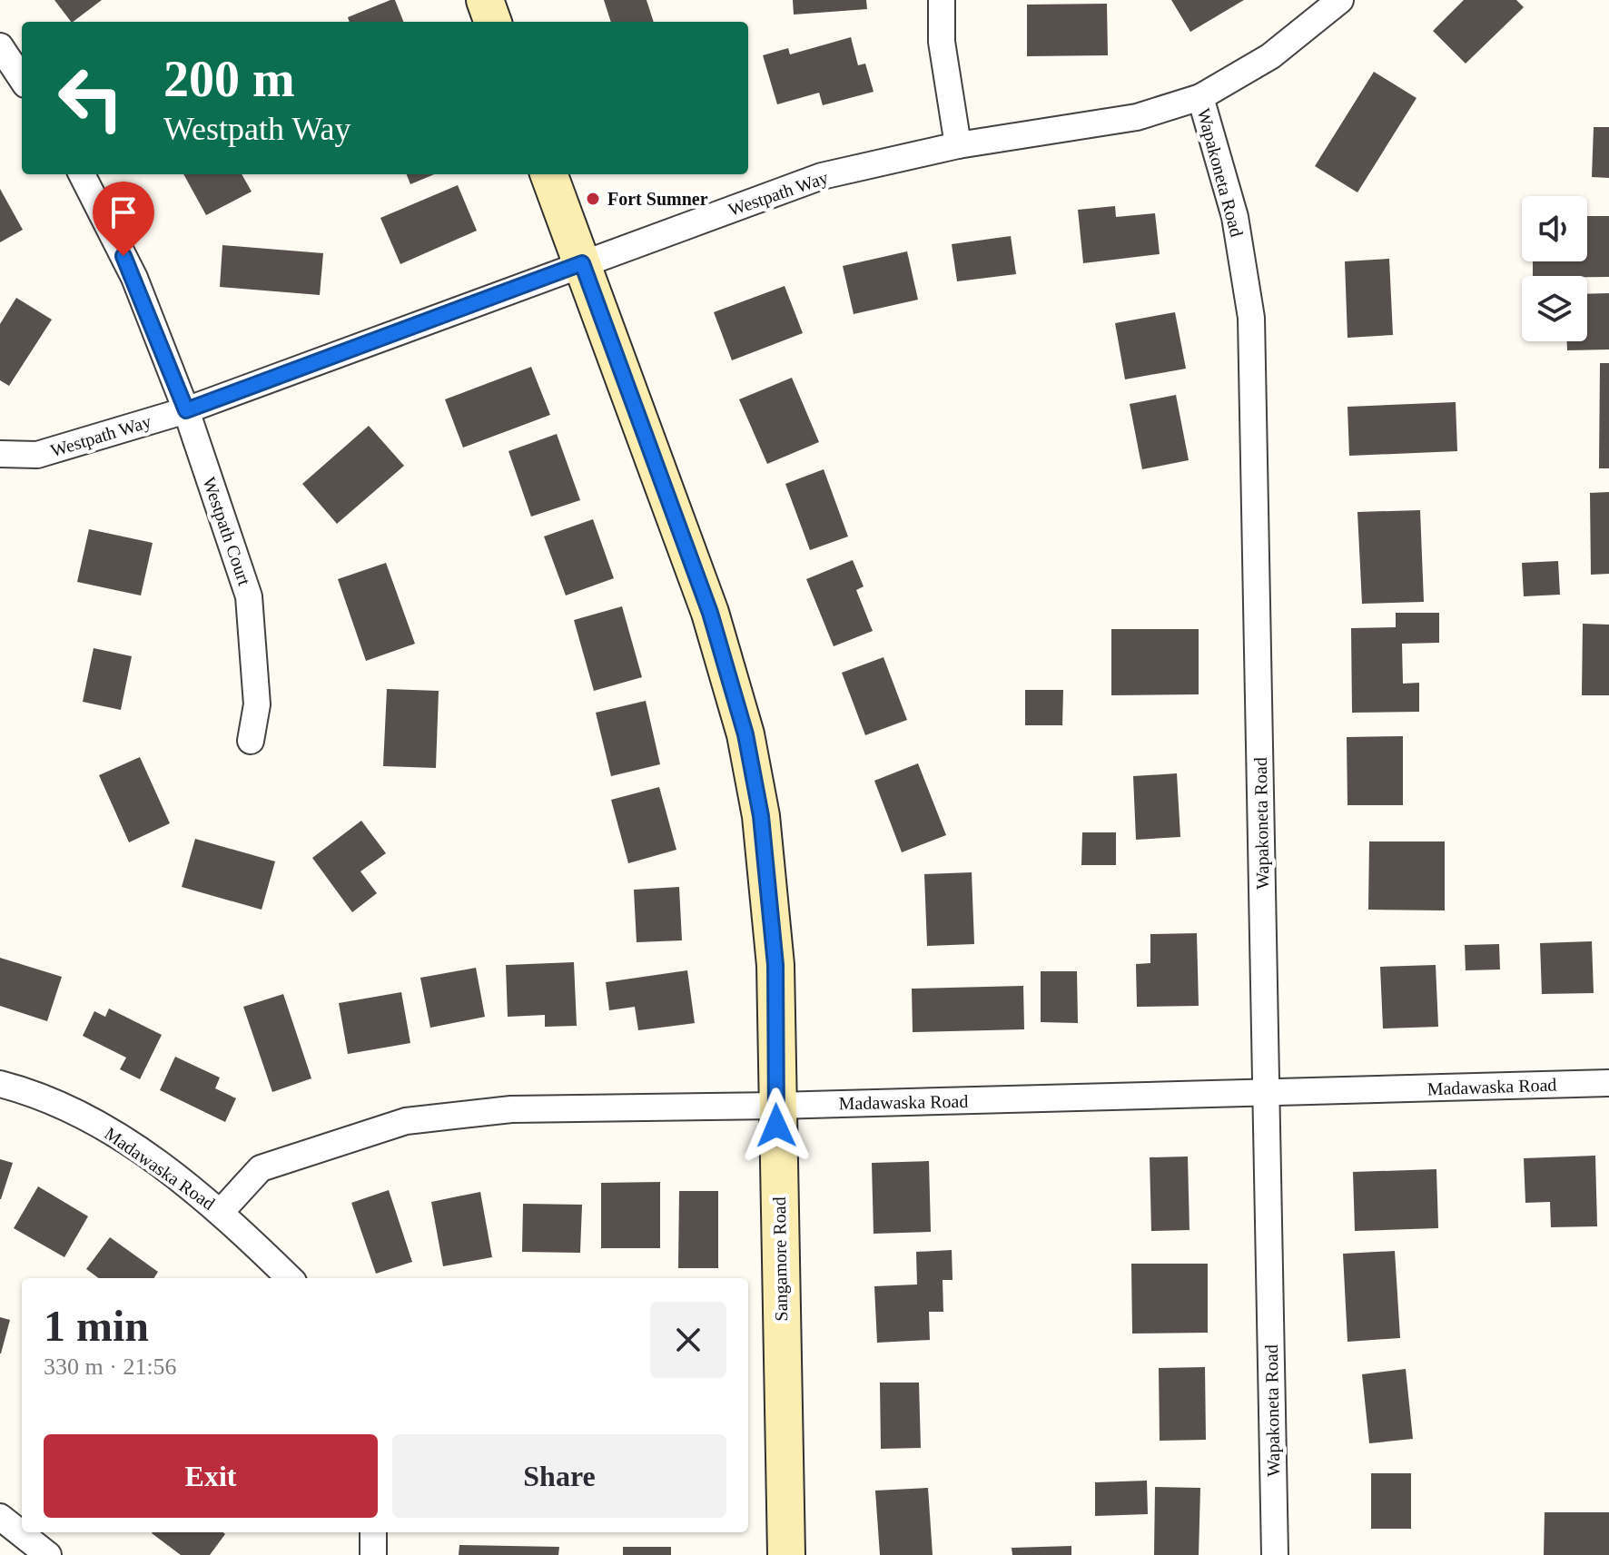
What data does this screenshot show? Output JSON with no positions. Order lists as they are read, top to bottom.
{
  "streets": {
    "street": [
      "Wapakoneta Road",
      "Westpath Way",
      "Westpath Court",
      "Madawaska Road",
      "Sangamore Road"
    ]
  },
  "crossings": [
    ["Wapakoneta Road", "Westpath Way"],
    ["Wapakoneta Road", "Madawaska Road"],
    ["Westpath Way", "Westpath Court"],
    ["Westpath Way", "Sangamore Road"],
    ["Madawaska Road", "Sangamore Road"]
  ],
  "places": ["Fort Sumner"],
  "page": {
    "turn": ["200 m", "Westpath Way"],
    "heading": ["1 min", "330 m · 21:56"],
    "buttons": ["Exit", "Share"]
  }
}
